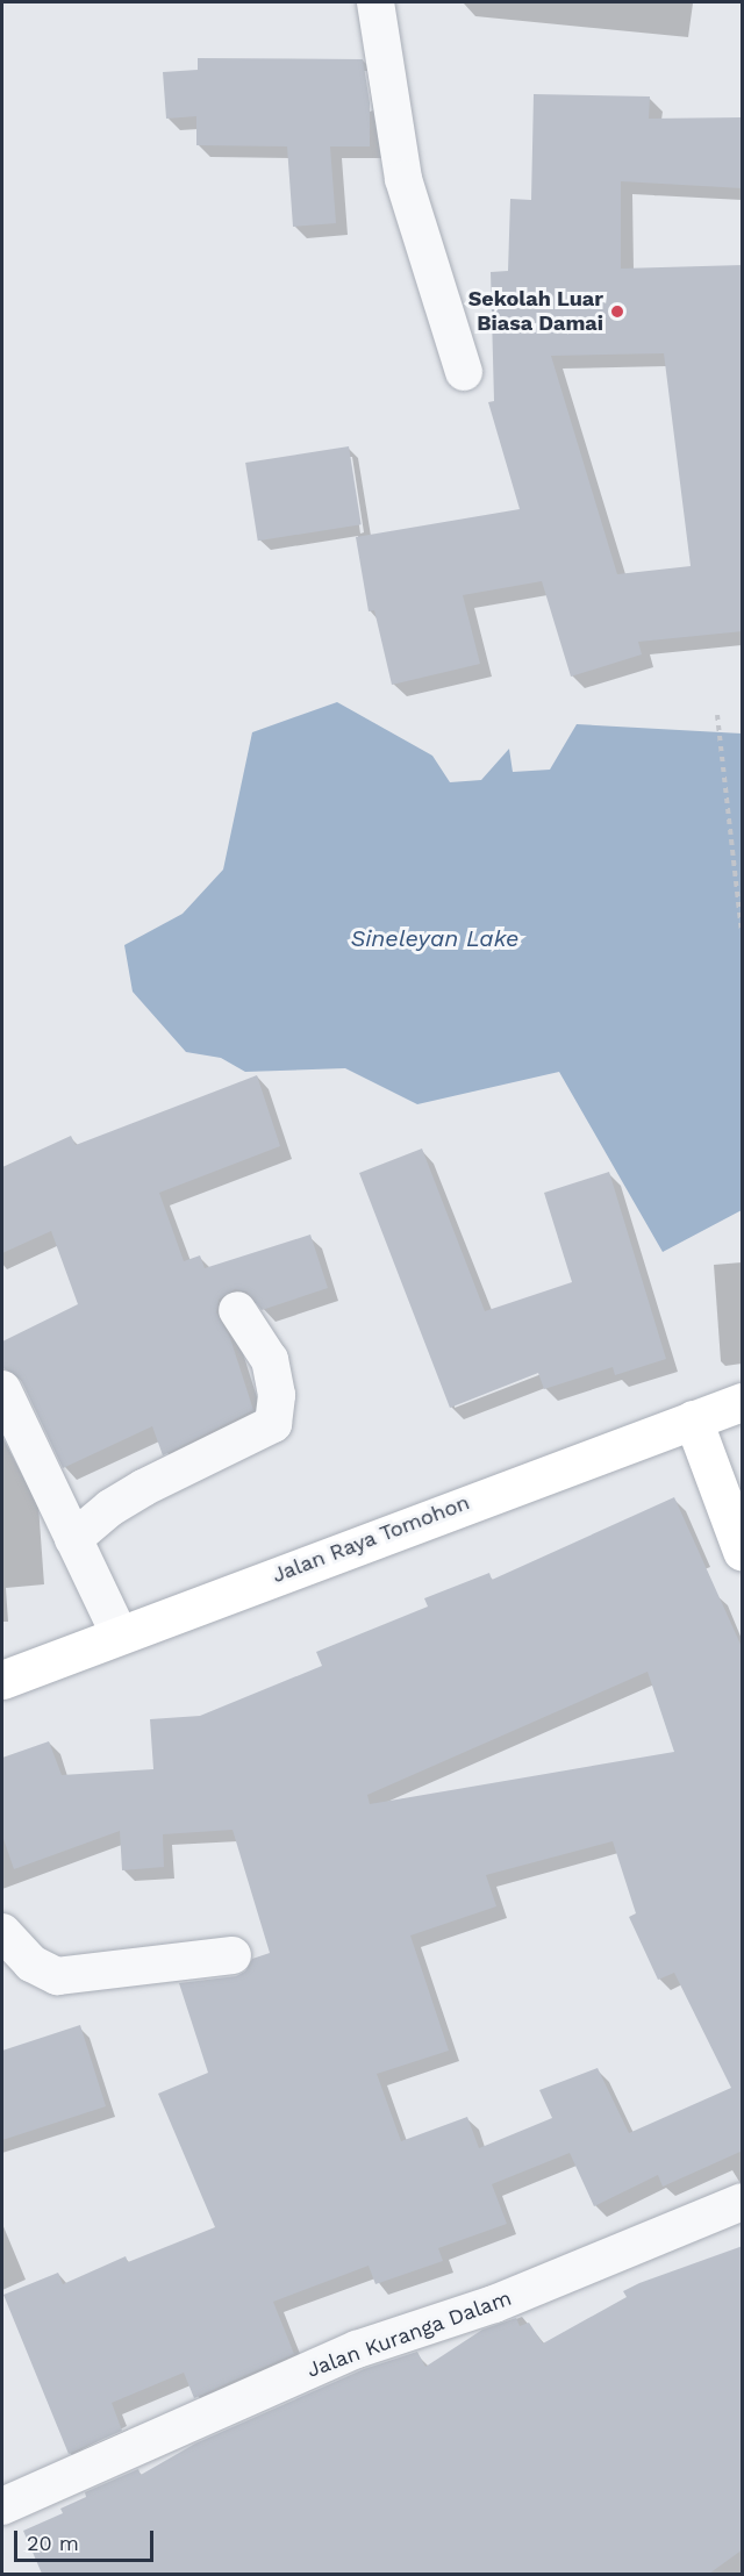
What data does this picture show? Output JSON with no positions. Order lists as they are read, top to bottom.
{
  "streets": {
    "main road": ["Jalan Raya Tomohon"],
    "street": ["Jalan Kuranga Dalam"]
  },
  "water": ["Sineleyan Lake"],
  "places": ["Sekolah Luar Biasa Damai"],
  "scale_bar": "20 m"
}
